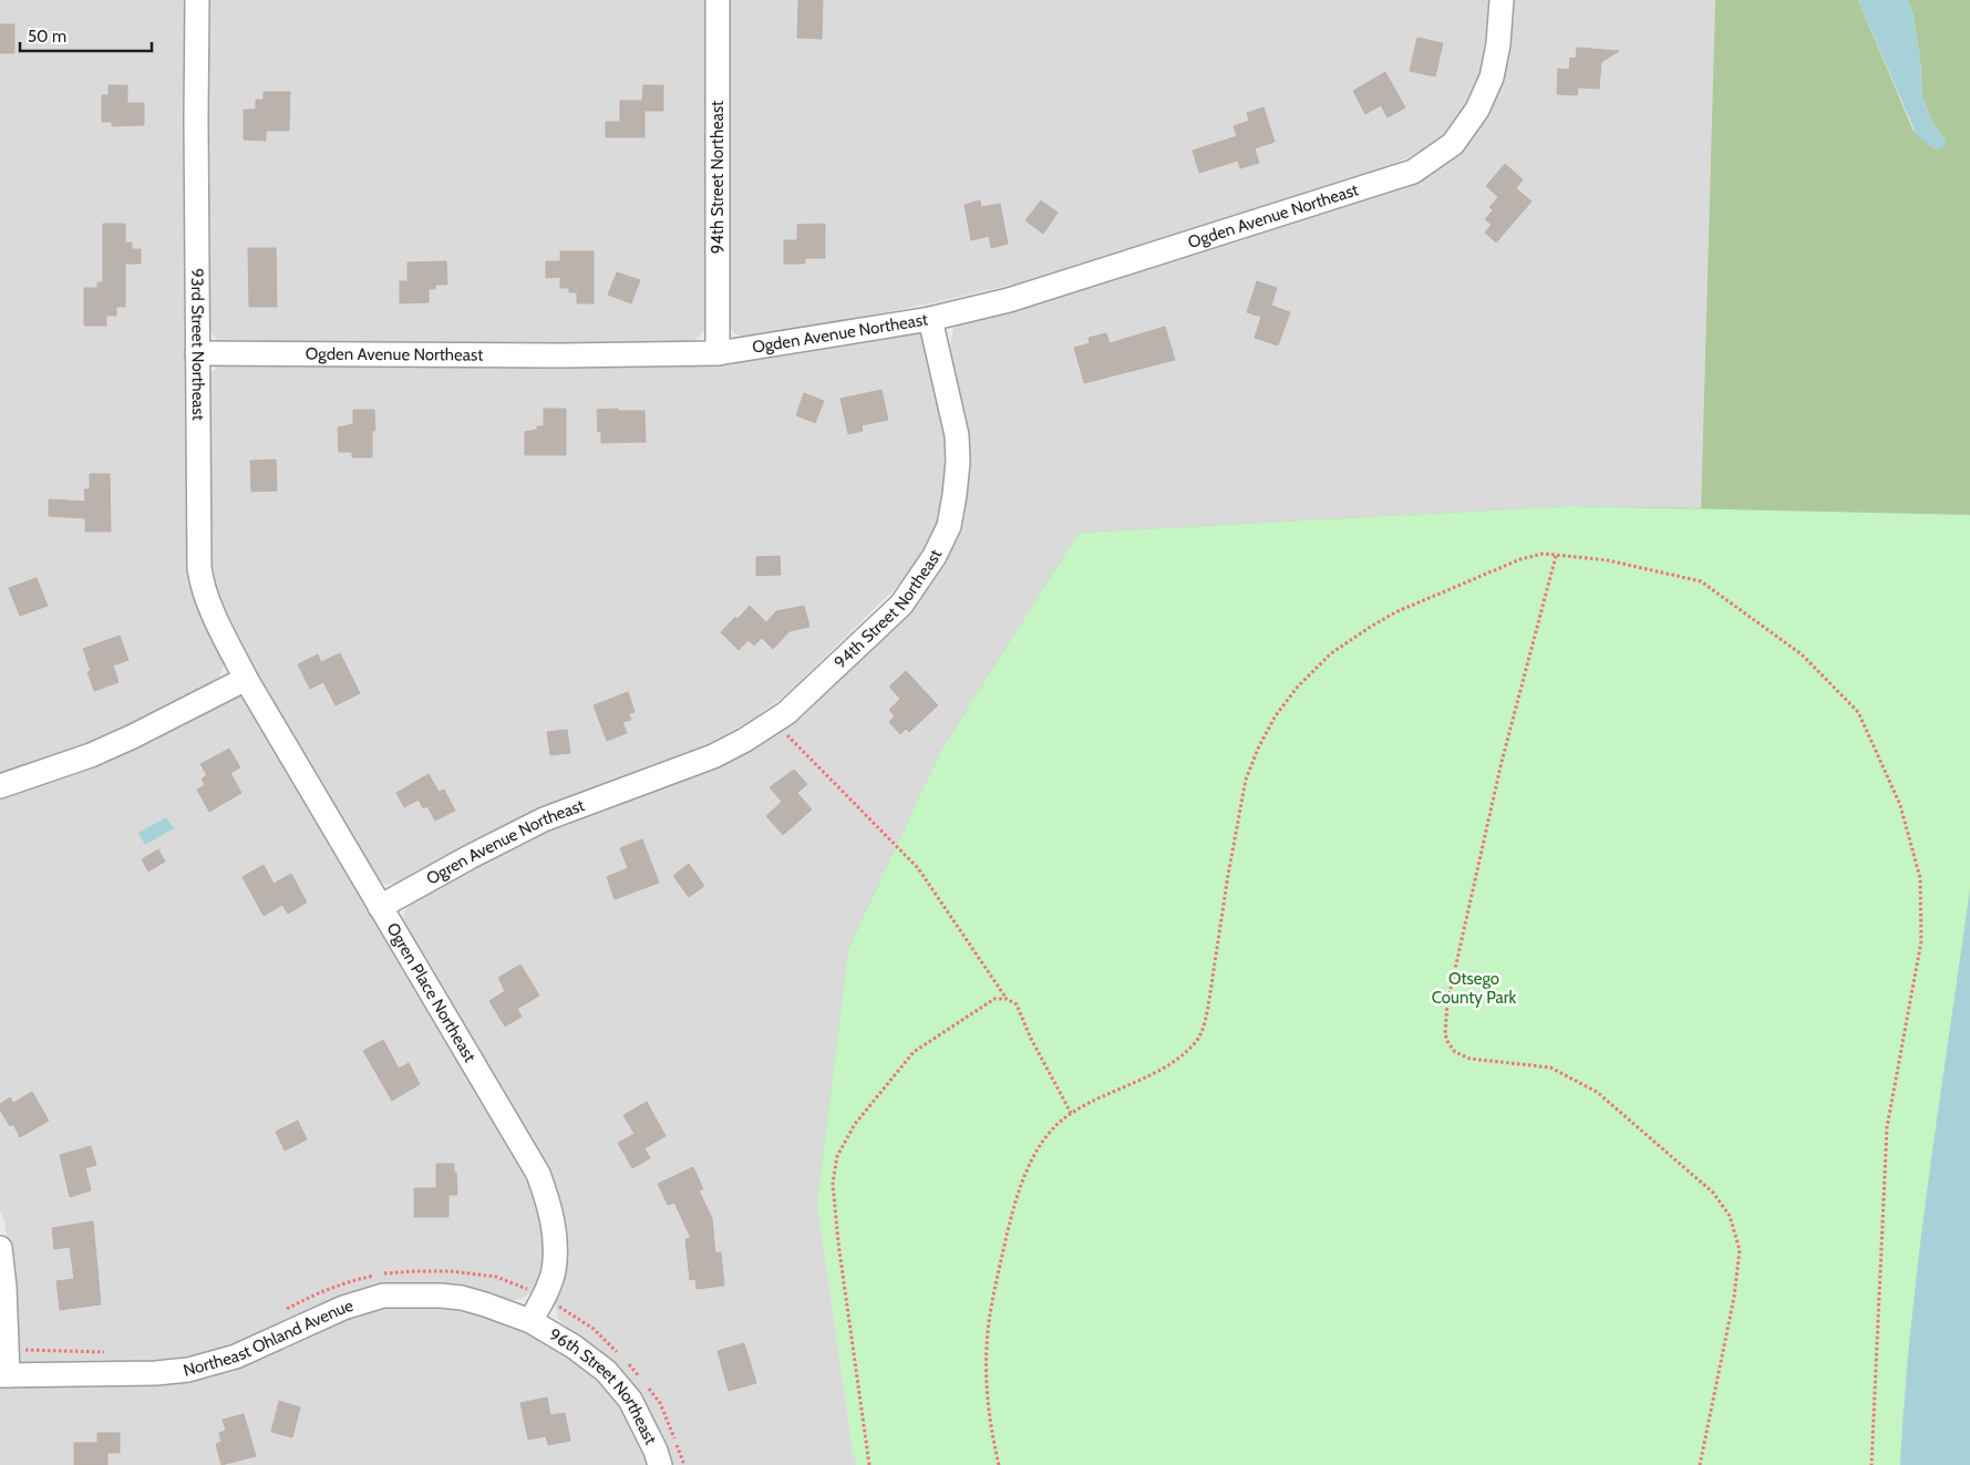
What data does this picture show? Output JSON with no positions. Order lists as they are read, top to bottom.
{
  "streets": {
    "street": [
      "94th Street Northeast",
      "Ogden Avenue Northeast",
      "93rd Street Northeast",
      "Ogren Avenue Northeast",
      "Ogren Place Northeast",
      "Northeast Ohland Avenue",
      "96th Street Northeast"
    ]
  },
  "crossings": [
    ["94th Street Northeast", "Ogden Avenue Northeast"],
    ["94th Street Northeast", "Ogren Avenue Northeast"],
    ["Ogden Avenue Northeast", "93rd Street Northeast"],
    ["93rd Street Northeast", "Ogren Place Northeast"],
    ["Ogren Avenue Northeast", "Ogren Place Northeast"],
    ["Ogren Place Northeast", "Northeast Ohland Avenue"],
    ["Ogren Place Northeast", "96th Street Northeast"],
    ["Northeast Ohland Avenue", "96th Street Northeast"]
  ],
  "parks": ["Otsego County Park"],
  "scale_bar": "50 m"
}
